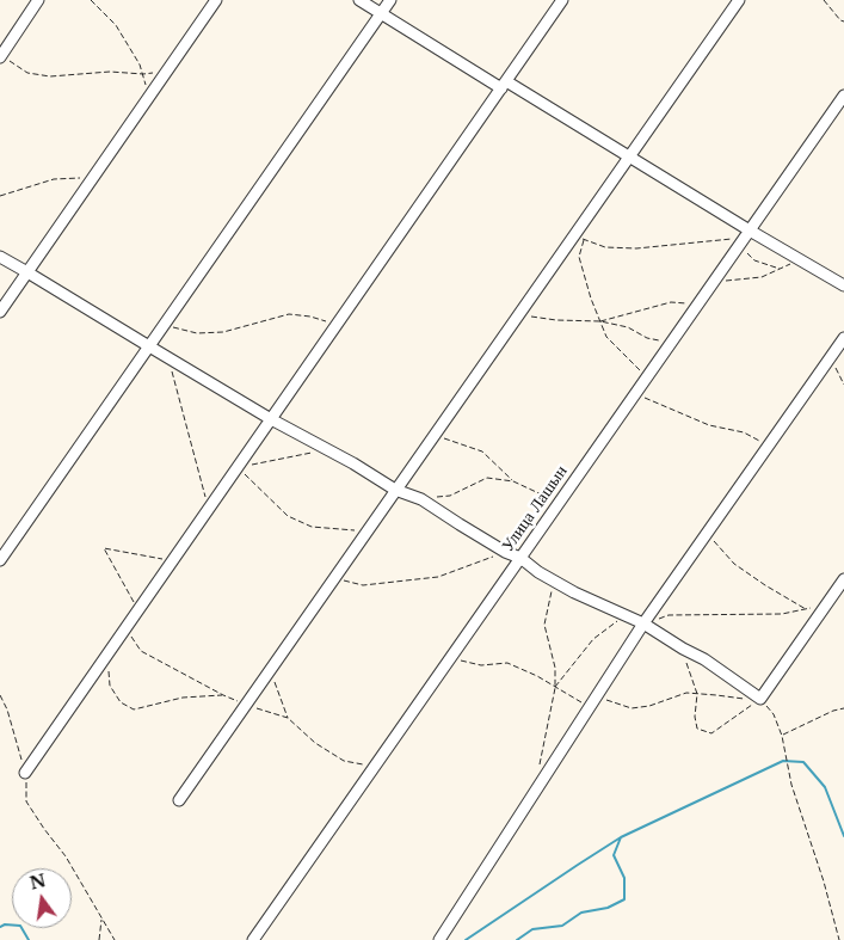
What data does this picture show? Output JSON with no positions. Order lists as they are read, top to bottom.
{
  "streets": {
    "street": ["Улица Лашын"]
  },
  "north": "top"
}
